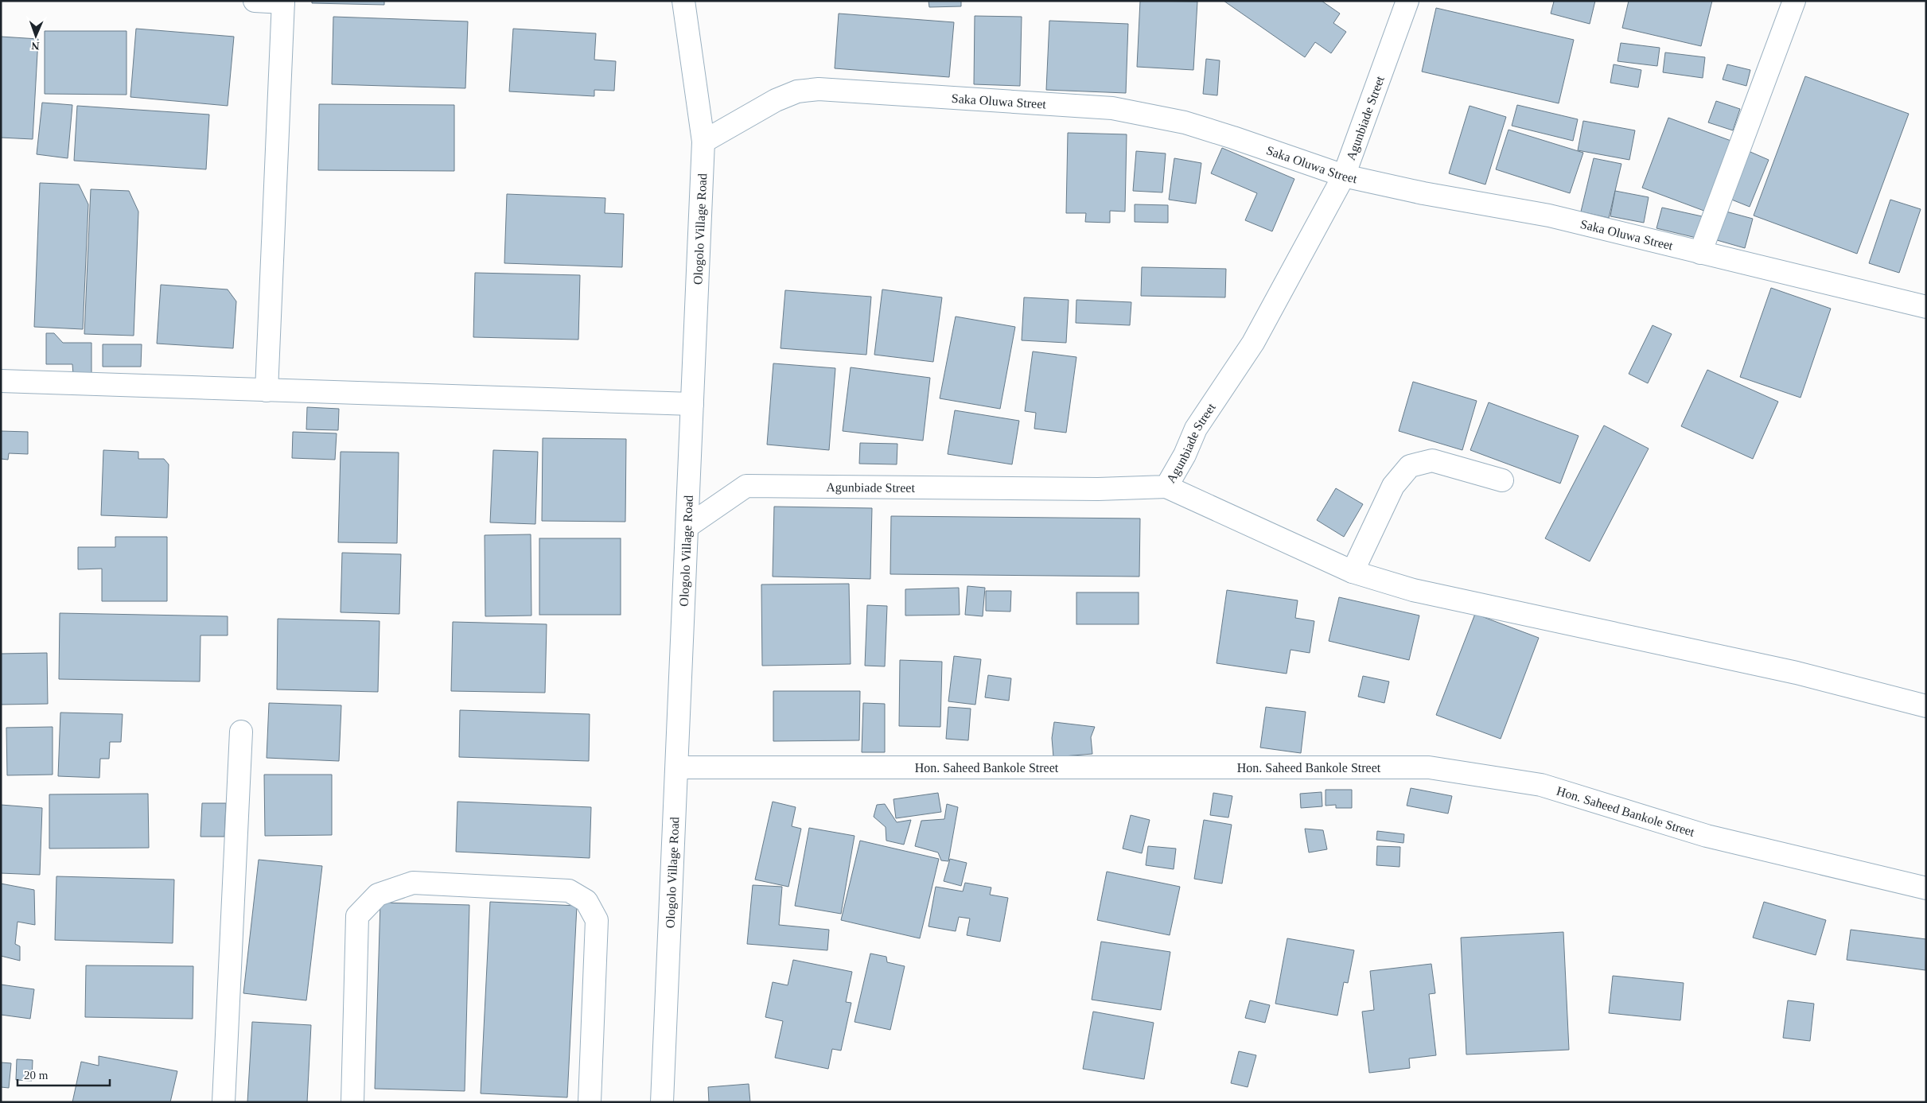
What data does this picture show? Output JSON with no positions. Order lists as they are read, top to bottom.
{
  "streets": {
    "street": [
      "Saka Oluwa Street",
      "Agunbiade Street",
      "Ologolo Village Road",
      "Hon. Saheed Bankole Street"
    ]
  },
  "crossings": [
    ["Saka Oluwa Street", "Agunbiade Street"],
    ["Saka Oluwa Street", "Ologolo Village Road"],
    ["Agunbiade Street", "Ologolo Village Road"],
    ["Ologolo Village Road", "Hon. Saheed Bankole Street"]
  ],
  "scale_bar": "20 m",
  "north": "bottom"
}
